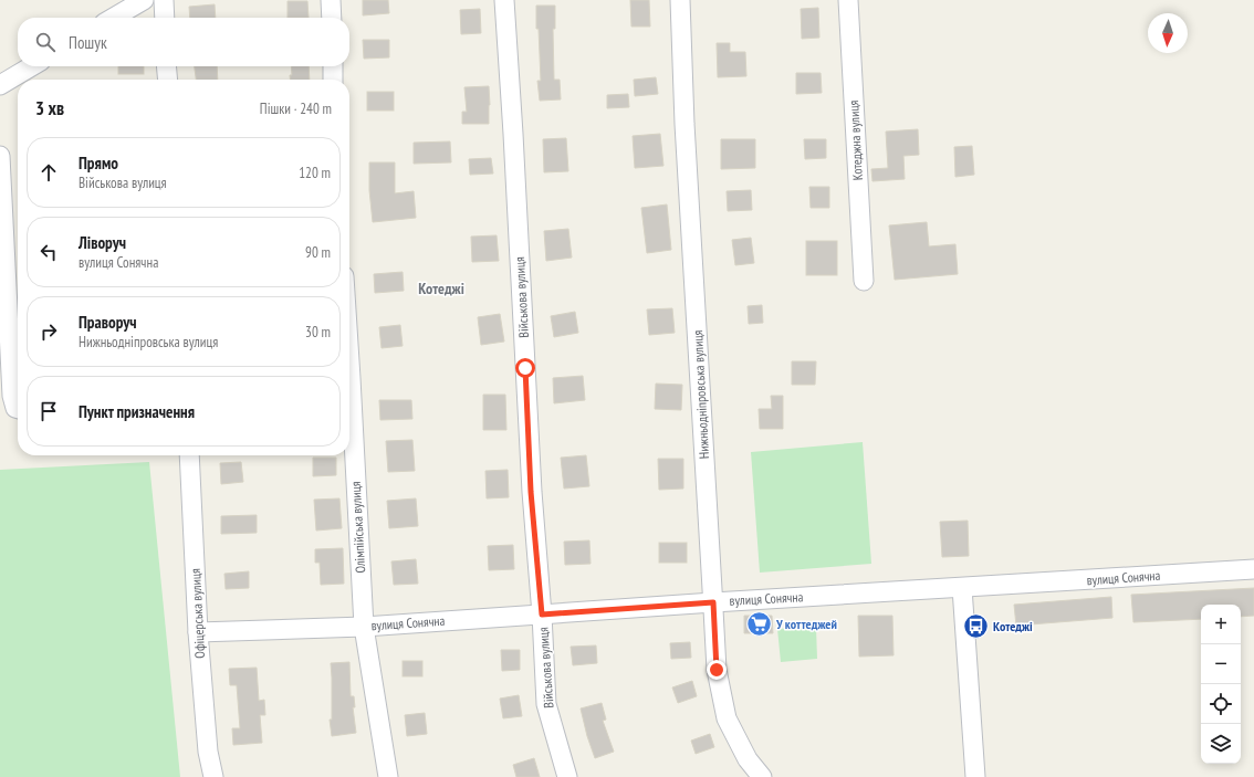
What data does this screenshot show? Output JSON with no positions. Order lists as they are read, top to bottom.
{
  "streets": {
    "street": [
      "Котеджна вулиця",
      "Військова вулиця",
      "Нижньодніпровська вулиця",
      "Олімпійська вулиця",
      "вулиця Сонячна",
      "Офіцерська вулиця"
    ]
  },
  "crossings": [
    ["Військова вулиця", "вулиця Сонячна"],
    ["Нижньодніпровська вулиця", "вулиця Сонячна"],
    ["Олімпійська вулиця", "вулиця Сонячна"],
    ["вулиця Сонячна", "Офіцерська вулиця"]
  ],
  "districts": ["Котеджі"],
  "places": {
    "supermarket": ["У коттеджей"],
    "bus stop": ["Котеджі"]
  },
  "north": "bottom",
  "page": {
    "search": "Пошук",
    "heading": ["3 хв", "Пішки · 240 m"],
    "list": [
      ["Прямо", "Військова вулиця", "120 m"],
      ["Ліворуч", "вулиця Сонячна", "90 m"],
      ["Праворуч", "Нижньодніпровська вулиця", "30 m"],
      "Пункт призначення"
    ],
    "map_buttons": ["+", "−"]
  }
}
